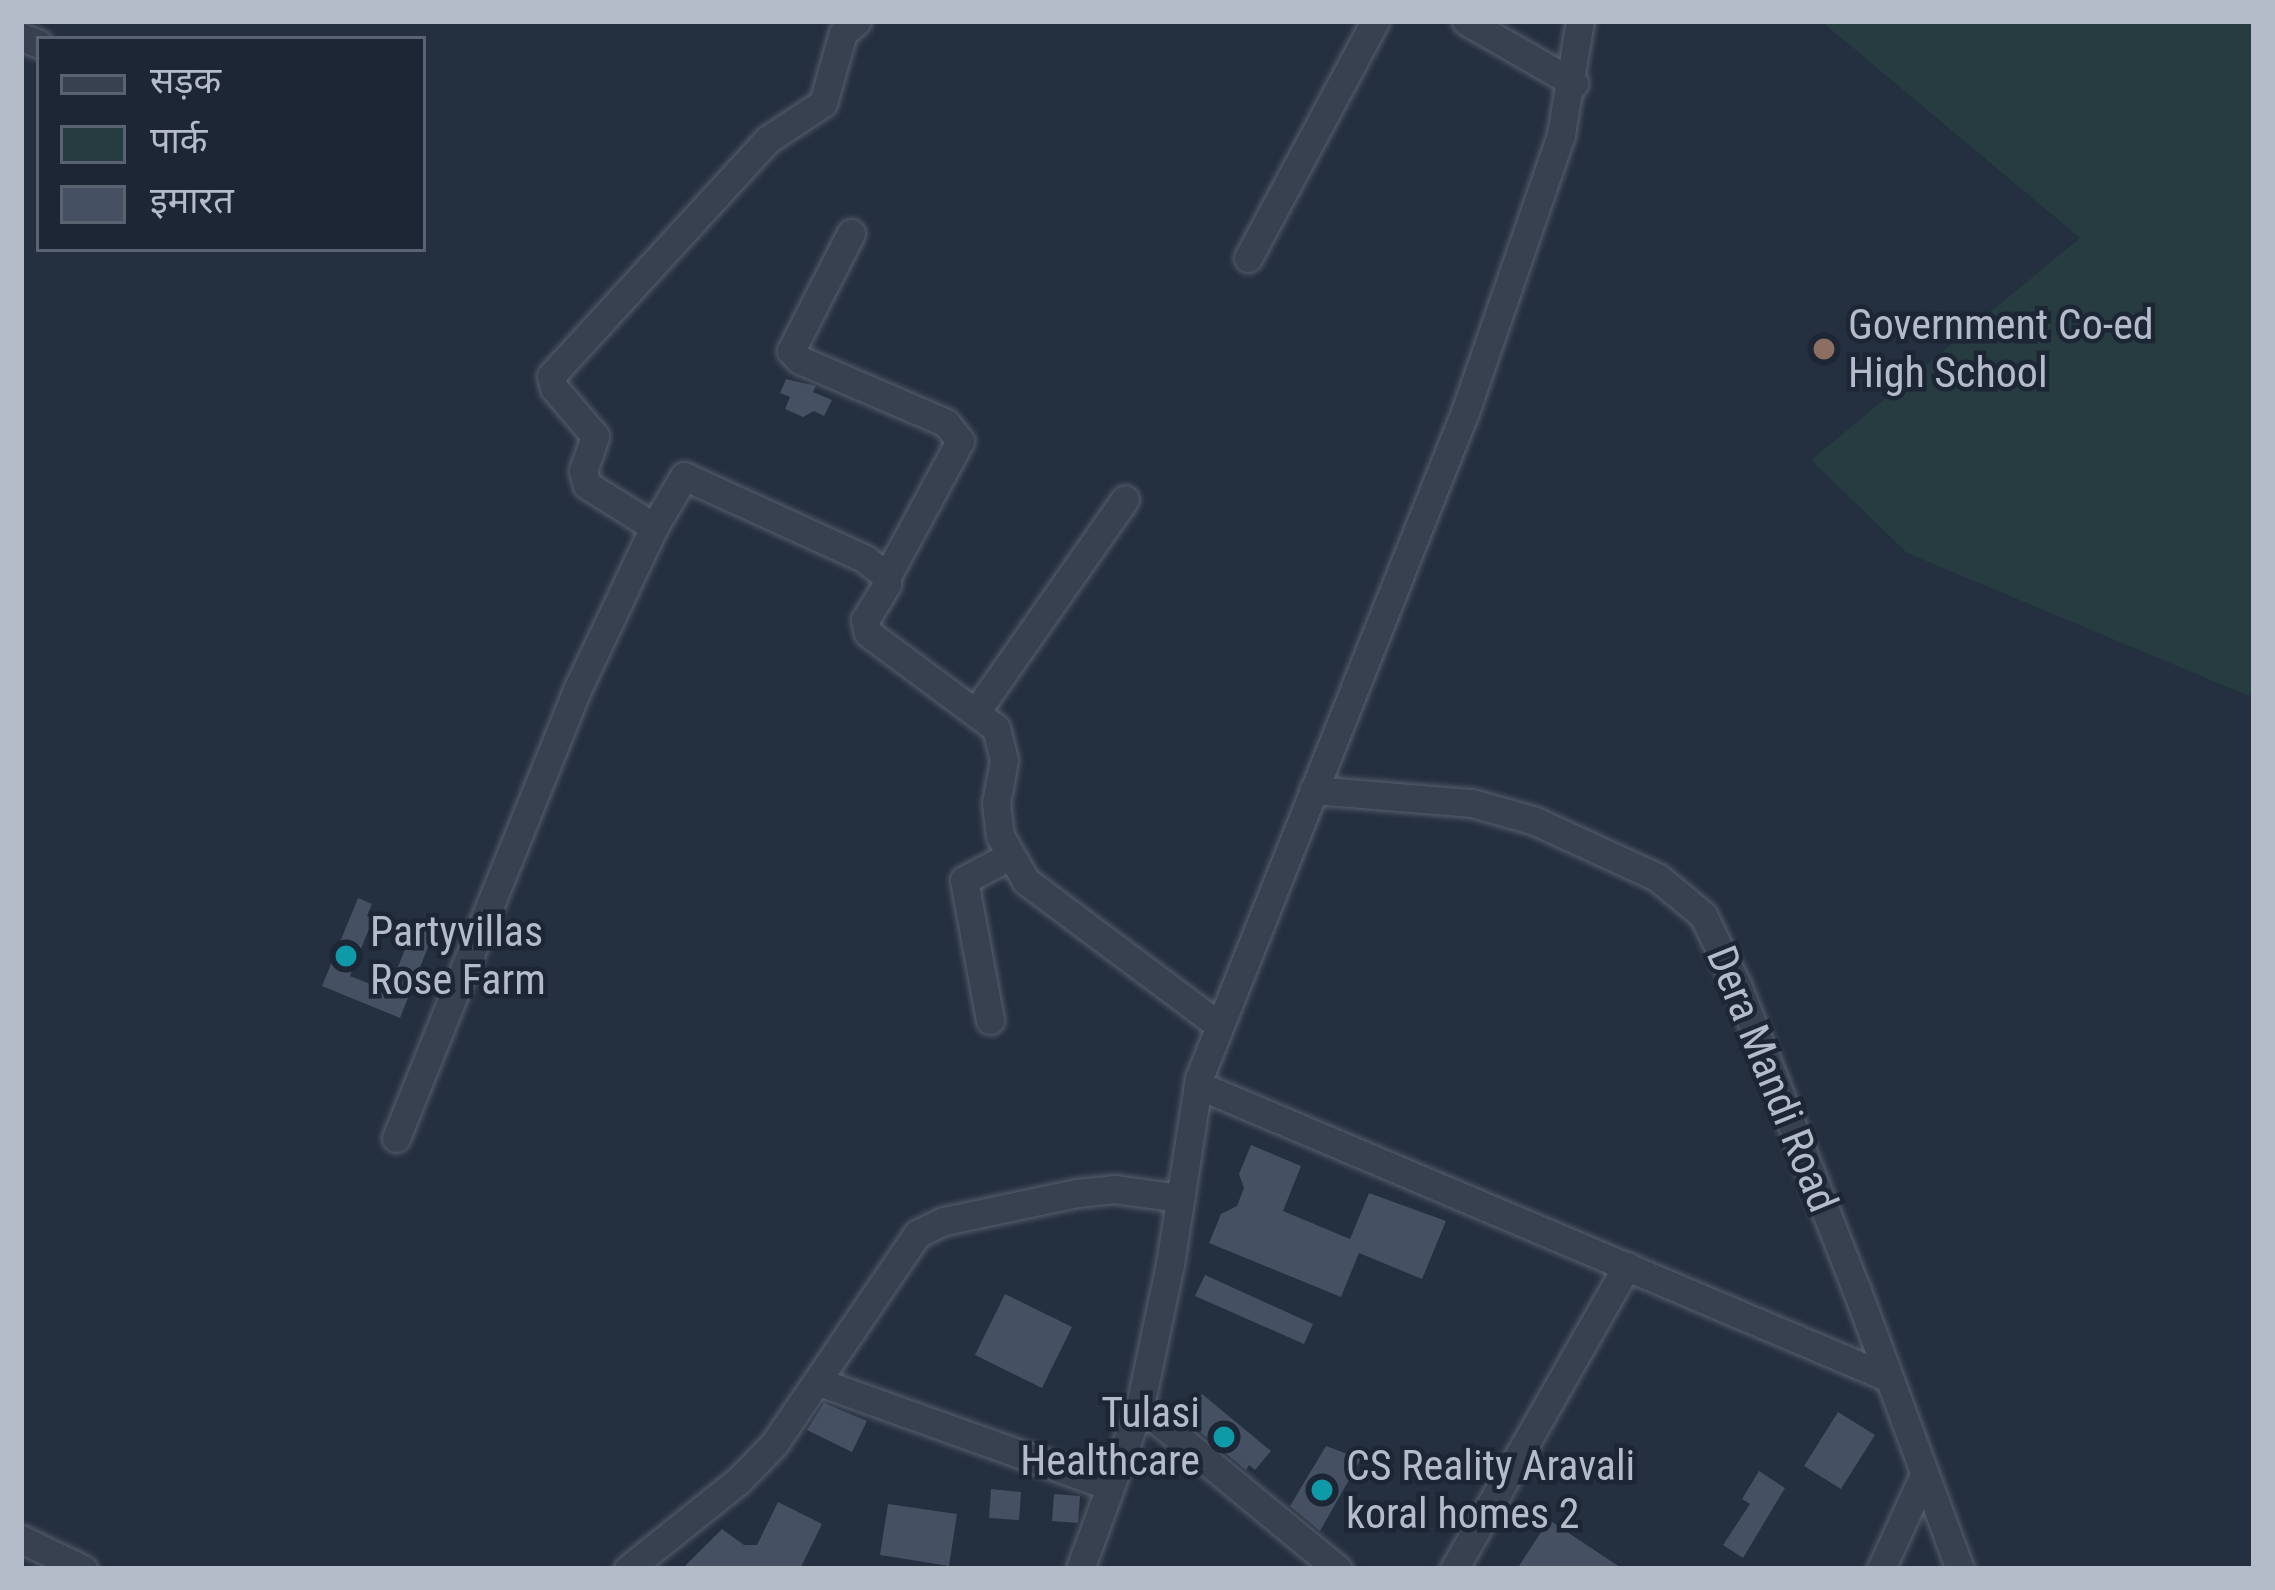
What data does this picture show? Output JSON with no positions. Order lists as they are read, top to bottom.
{
  "streets": {
    "street": ["Dera Mandi Road"]
  },
  "places": [
    "Government Co-ed High School",
    "Partyvillas Rose Farm",
    "Tulasi Healthcare",
    "CS Reality Aravali koral homes 2"
  ],
  "legend": ["सड़क", "पार्क", "इमारत"]
}
